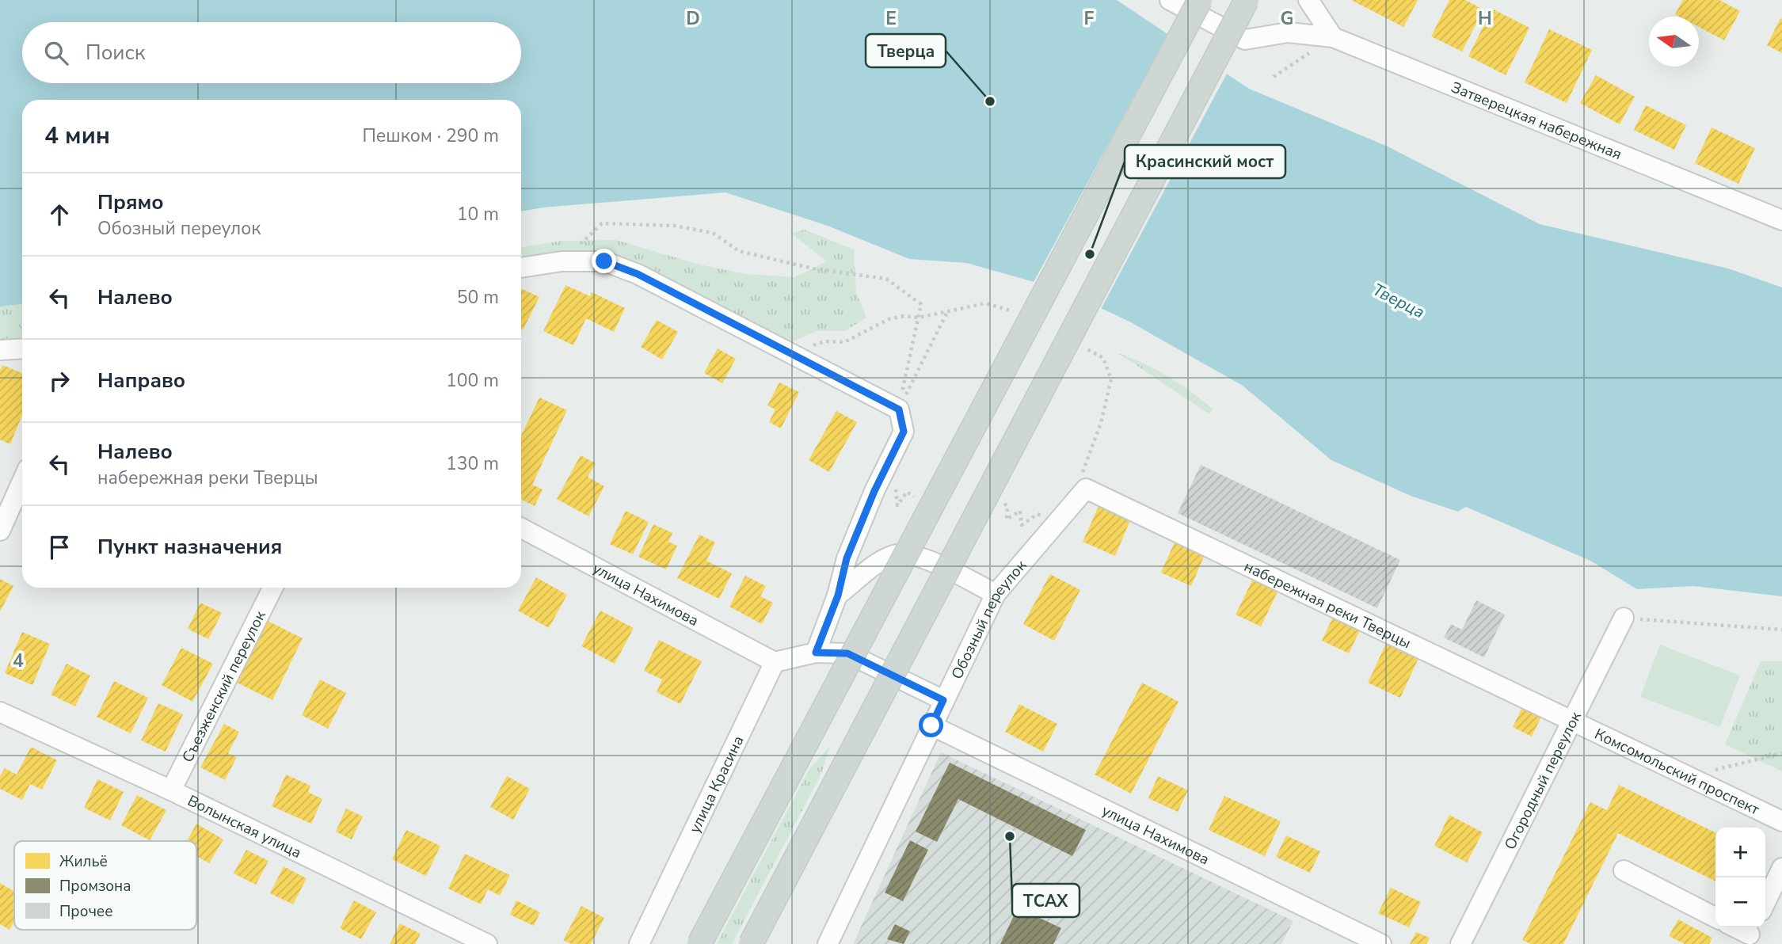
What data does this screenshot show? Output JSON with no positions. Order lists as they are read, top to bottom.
{
  "streets": {
    "street": [
      "Затверецкая набережная",
      "улица Нахимова",
      "набережная реки Тверцы",
      "Обозный переулок",
      "Съезженский переулок",
      "Комсомольский проспект",
      "Огородный переулок",
      "улица Красина",
      "Волынская улица"
    ]
  },
  "crossings": [
    ["улица Нахимова", "Обозный переулок"],
    ["улица Нахимова", "улица Красина"],
    ["набережная реки Тверцы", "Обозный переулок"],
    ["набережная реки Тверцы", "Комсомольский проспект"],
    ["набережная реки Тверцы", "Огородный переулок"],
    ["Съезженский переулок", "Волынская улица"],
    ["Комсомольский проспект", "Огородный переулок"]
  ],
  "water": ["Тверца"],
  "places": ["Тверца", "Красинский мост", "TСAX"],
  "legend": ["Жильё", "Промзона", "Прочее"],
  "north": "left",
  "page": {
    "search": "Поиск",
    "heading": ["4 мин", "Пешком · 290 m"],
    "list": [
      ["Прямо", "Обозный переулок", "10 m"],
      ["Налево", "50 m"],
      ["Направо", "100 m"],
      ["Налево", "набережная реки Тверцы", "130 m"],
      "Пункт назначения"
    ],
    "map_buttons": ["+", "−"]
  },
  "grid": {
    "columns": [
      "D",
      "E",
      "F",
      "G",
      "H"
    ],
    "rows": ["4"]
  }
}
